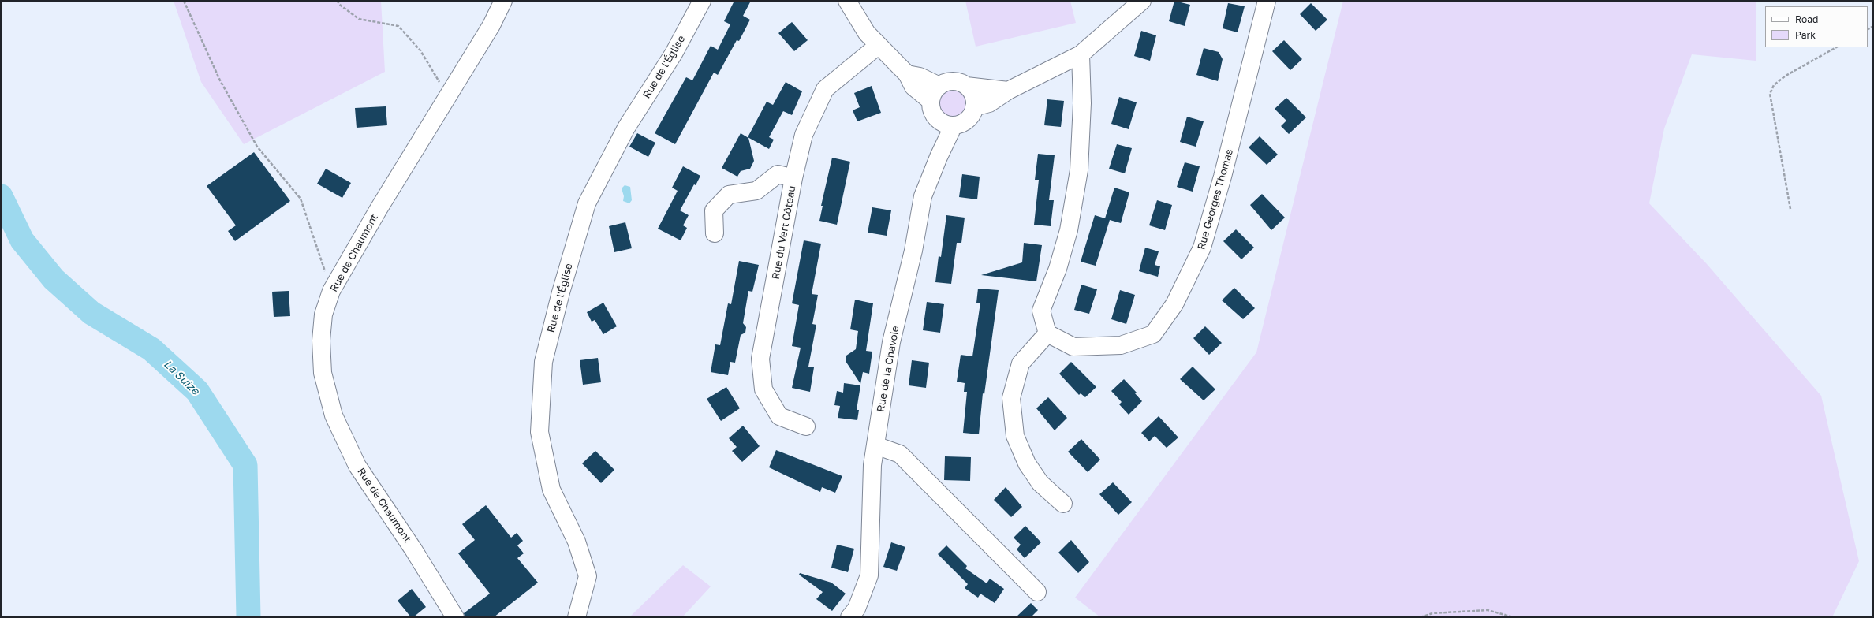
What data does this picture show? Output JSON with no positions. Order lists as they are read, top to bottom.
{
  "streets": {
    "street": [
      "Rue de l'Église",
      "Rue Georges Thomas",
      "Rue du Vert Côteau",
      "Rue de Chaumont",
      "Rue de la Chavoie"
    ]
  },
  "water": ["La Suize"],
  "legend": ["Road", "Park"]
}
